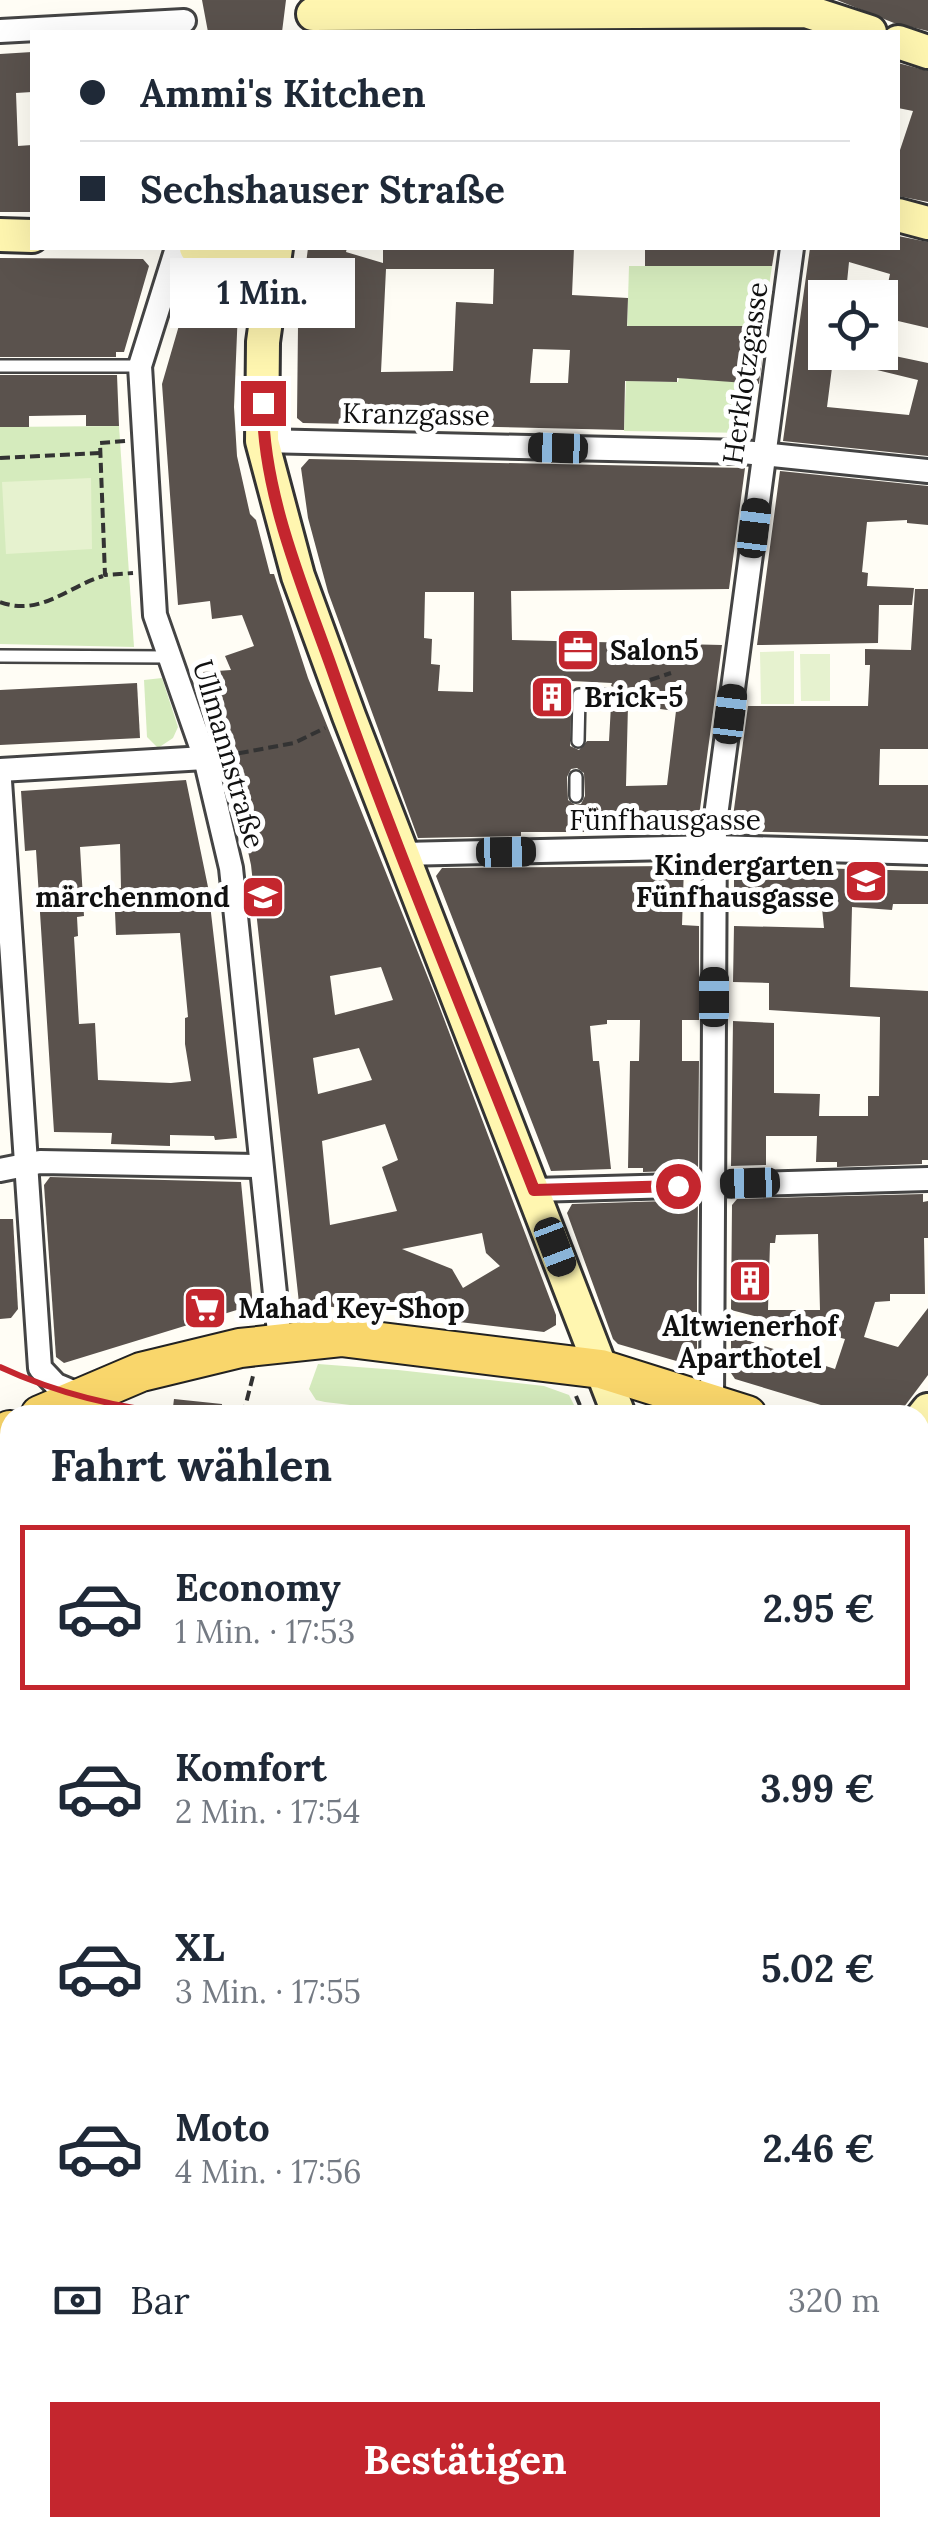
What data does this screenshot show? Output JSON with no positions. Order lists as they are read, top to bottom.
{
  "streets": {
    "street": [
      "Herklotzgasse",
      "Kranzgasse",
      "Ullmannstraße",
      "Fünfhausgasse"
    ]
  },
  "crossings": [
    ["Herklotzgasse", "Kranzgasse"],
    ["Herklotzgasse", "Fünfhausgasse"]
  ],
  "places": {
    "office": ["Salon5"],
    "building": ["Brick-5", "Altwienerhof Aparthotel"],
    "school or university": ["Kindergarten Fünfhausgasse", "märchenmond"],
    "supermarket": ["Mahad Key-Shop"]
  },
  "page": {
    "banner": ["Ammi's Kitchen", "Sechshauser Straße"],
    "bubble": "1 Min.",
    "heading": "Fahrt wählen",
    "list": [
      {
        "name": "Economy",
        "note": "1 Min. · 17:53",
        "value": "2.95 €"
      },
      {
        "name": "Komfort",
        "note": "2 Min. · 17:54",
        "value": "3.99 €"
      },
      {
        "name": "XL",
        "note": "3 Min. · 17:55",
        "value": "5.02 €"
      },
      {
        "name": "Moto",
        "note": "4 Min. · 17:56",
        "value": "2.46 €"
      }
    ],
    "pay": ["Bar", "320 m"],
    "buttons": "Bestätigen"
  }
}
